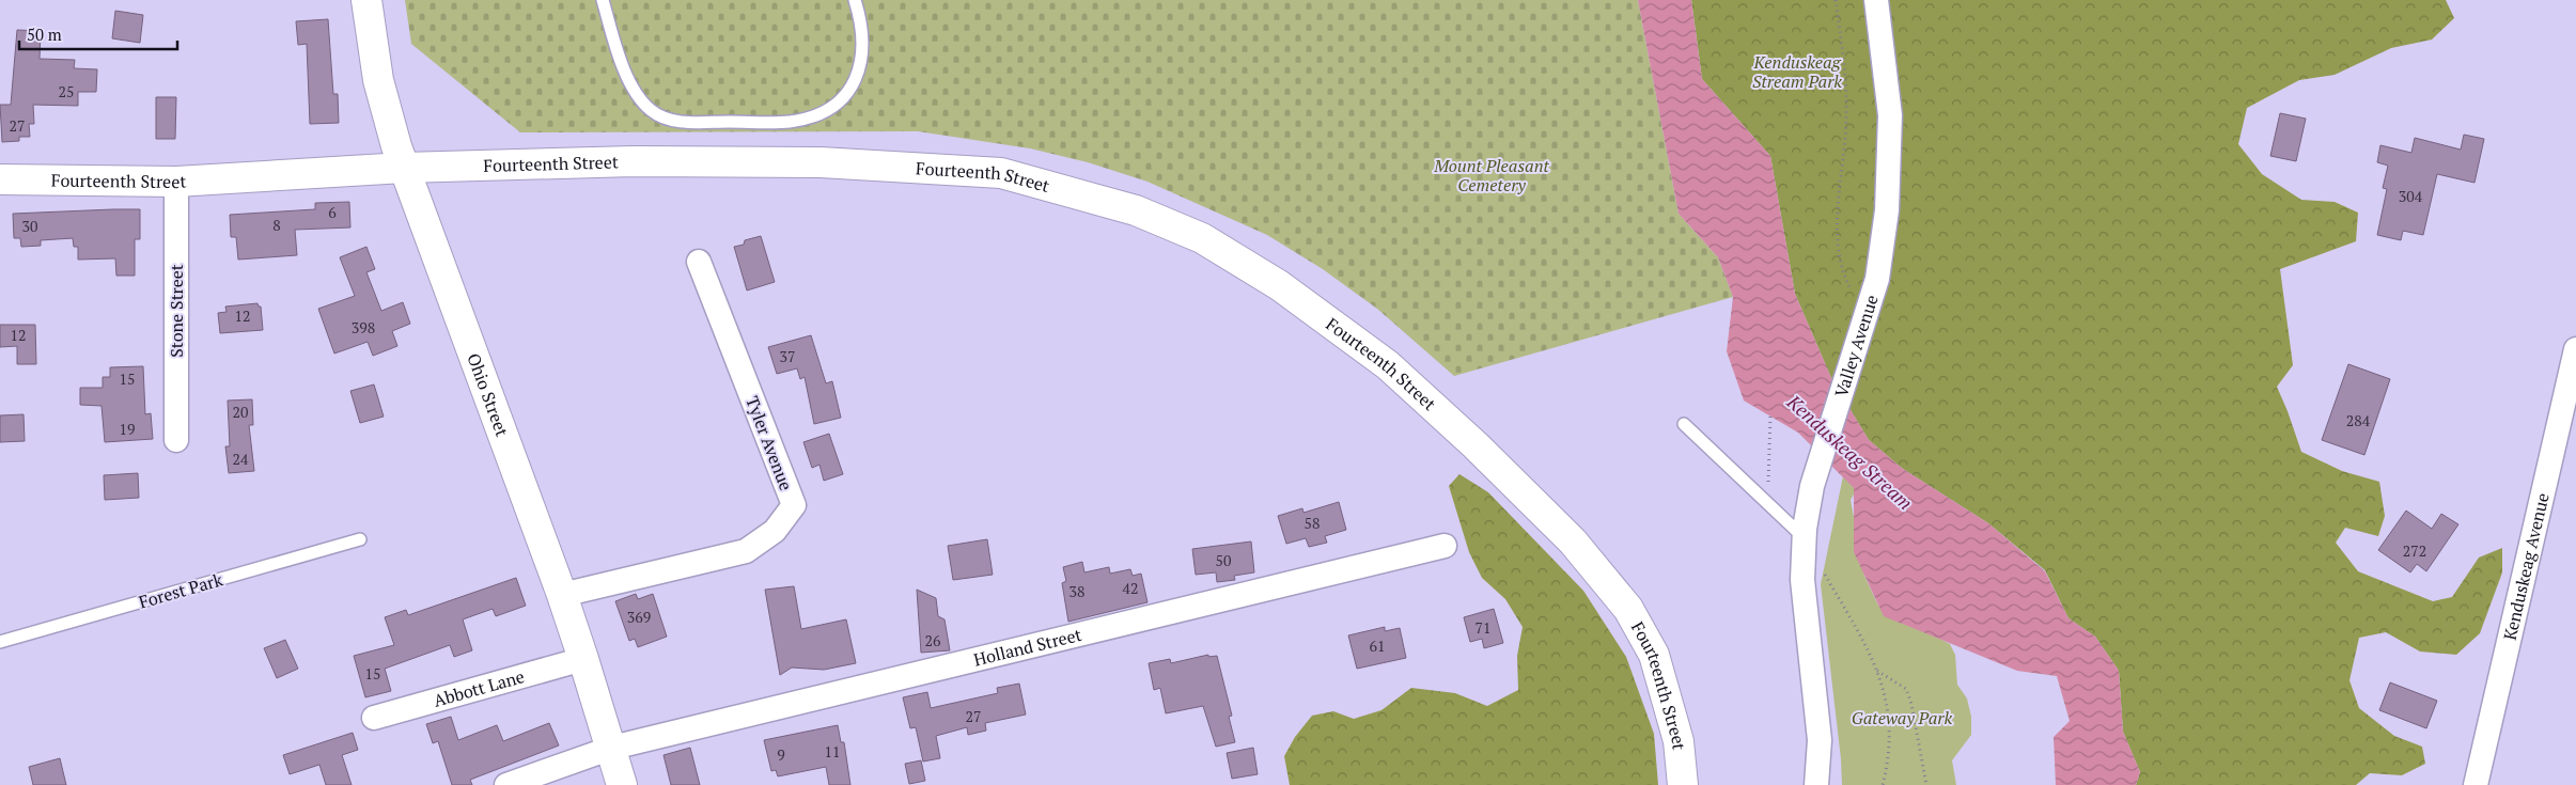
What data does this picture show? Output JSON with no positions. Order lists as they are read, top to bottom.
{
  "streets": {
    "street": [
      "Fourteenth Street",
      "Stone Street",
      "Valley Avenue",
      "Ohio Street",
      "Tyler Avenue",
      "Kenduskeag Avenue",
      "Holland Street",
      "Abbott Lane"
    ],
    "lane": ["Forest Park"]
  },
  "crossings": [
    ["Fourteenth Street", "Stone Street"],
    ["Fourteenth Street", "Ohio Street"],
    ["Ohio Street", "Tyler Avenue"],
    ["Ohio Street", "Holland Street"],
    ["Ohio Street", "Abbott Lane"]
  ],
  "water": ["Kenduskeag Stream"],
  "parks": ["Kenduskeag Stream Park", "Mount Pleasant Cemetery", "Gateway Park"],
  "house_numbers": [
    "25",
    "27",
    "304",
    "6",
    "8",
    "30",
    "12",
    "398",
    "12",
    "37",
    "15",
    "20",
    "284",
    "19",
    "24",
    "58",
    "272",
    "50",
    "42",
    "38",
    "369",
    "71",
    "26",
    "61",
    "15",
    "27",
    "11",
    "9"
  ],
  "scale_bar": "50 m"
}
